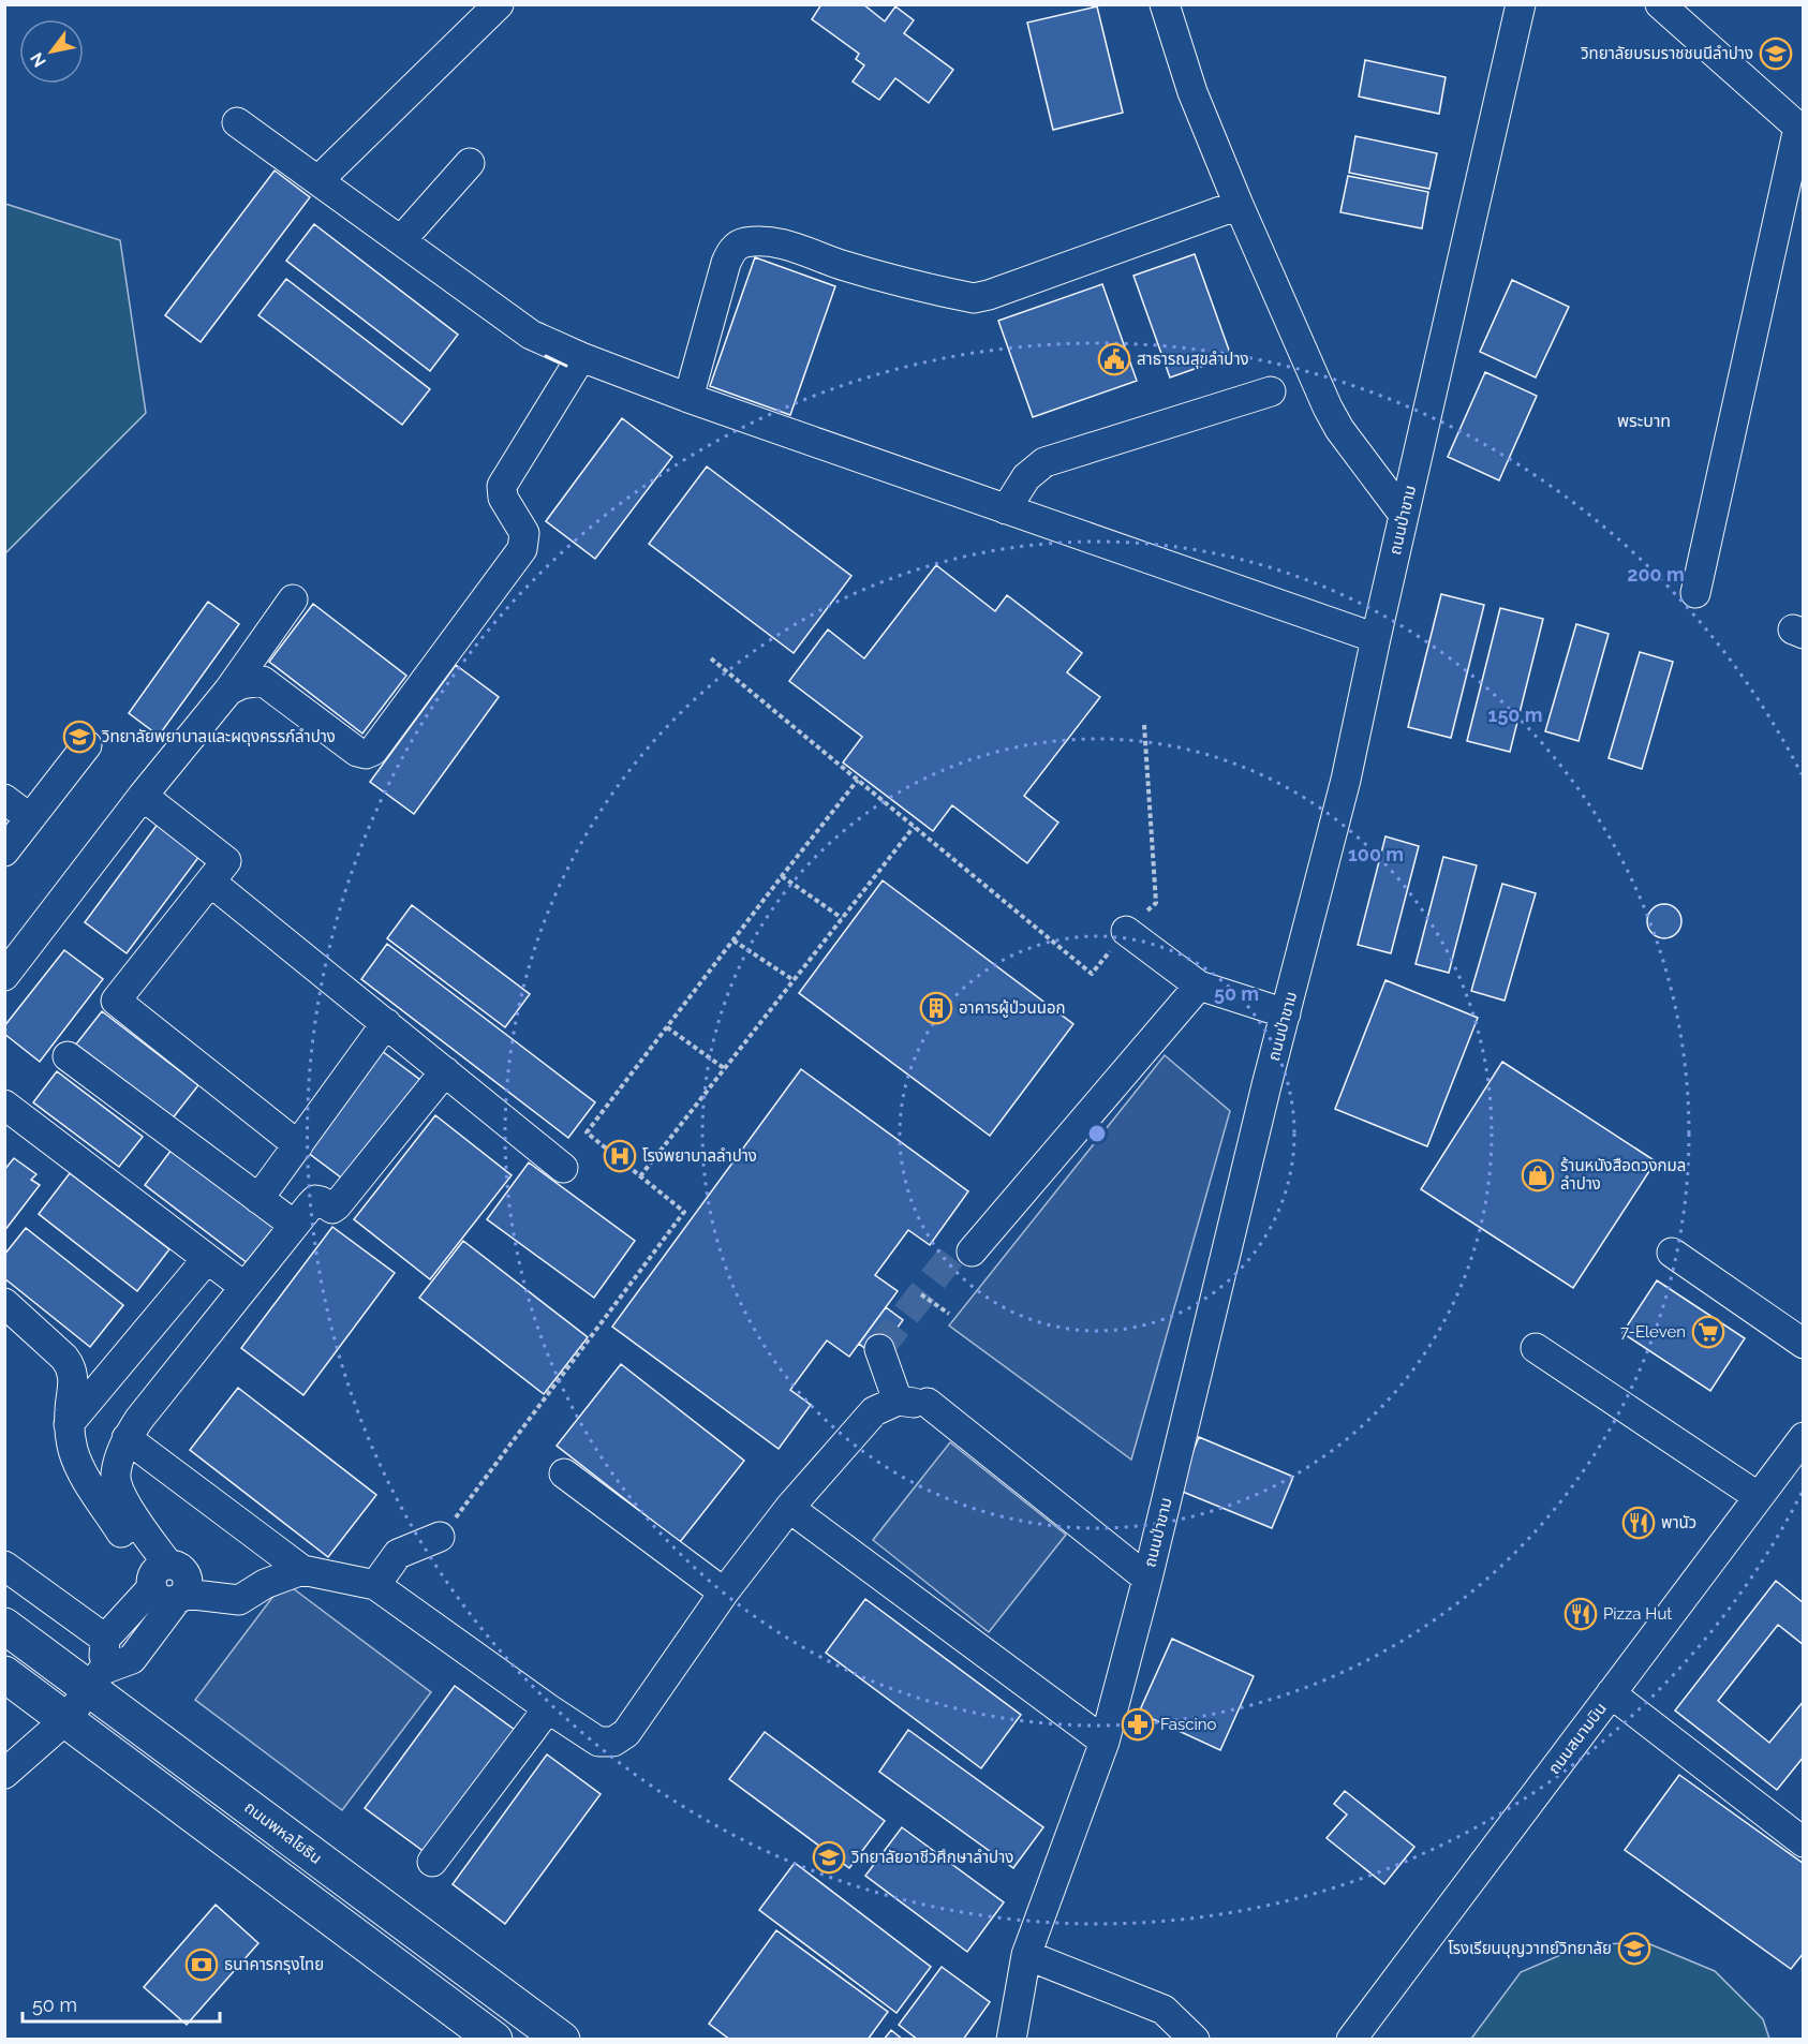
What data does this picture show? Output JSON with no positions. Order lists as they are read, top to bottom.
{
  "streets": {
    "main road": ["ถนนพหลโยธิน"],
    "street": ["ถนนป่าขาม", "ถนนสนามบิน"]
  },
  "districts": ["พระบาท"],
  "places": {
    "school or university": [
      "วิทยาลัยบรมราชชนนีลำปาง",
      "วิทยาลัยพยาบาลและผดุงครรภ์ลําปาง",
      "วิทยาลัยอาชีวศึกษาลำปาง",
      "โรงเรียนบุญวาทย์วิทยาลัย"
    ],
    "public building": ["สาธารณสุขลำปาง"],
    "building": ["อาคารผู้ป่วนนอก"],
    "hospital": ["โรงพยาบาลลำปาง"],
    "shop": ["ร้านหนังสือดวงกมล ลำปาง"],
    "supermarket": ["7-Eleven"],
    "restaurant": ["พานัว", "Pizza Hut"],
    "pharmacy": ["Fascino"],
    "bank": ["ธนาคารกรุงไทย"]
  },
  "scale_bar": "50 m",
  "north": "bottom left",
  "rings": [
    "200 m",
    "150 m",
    "100 m",
    "50 m"
  ]
}
